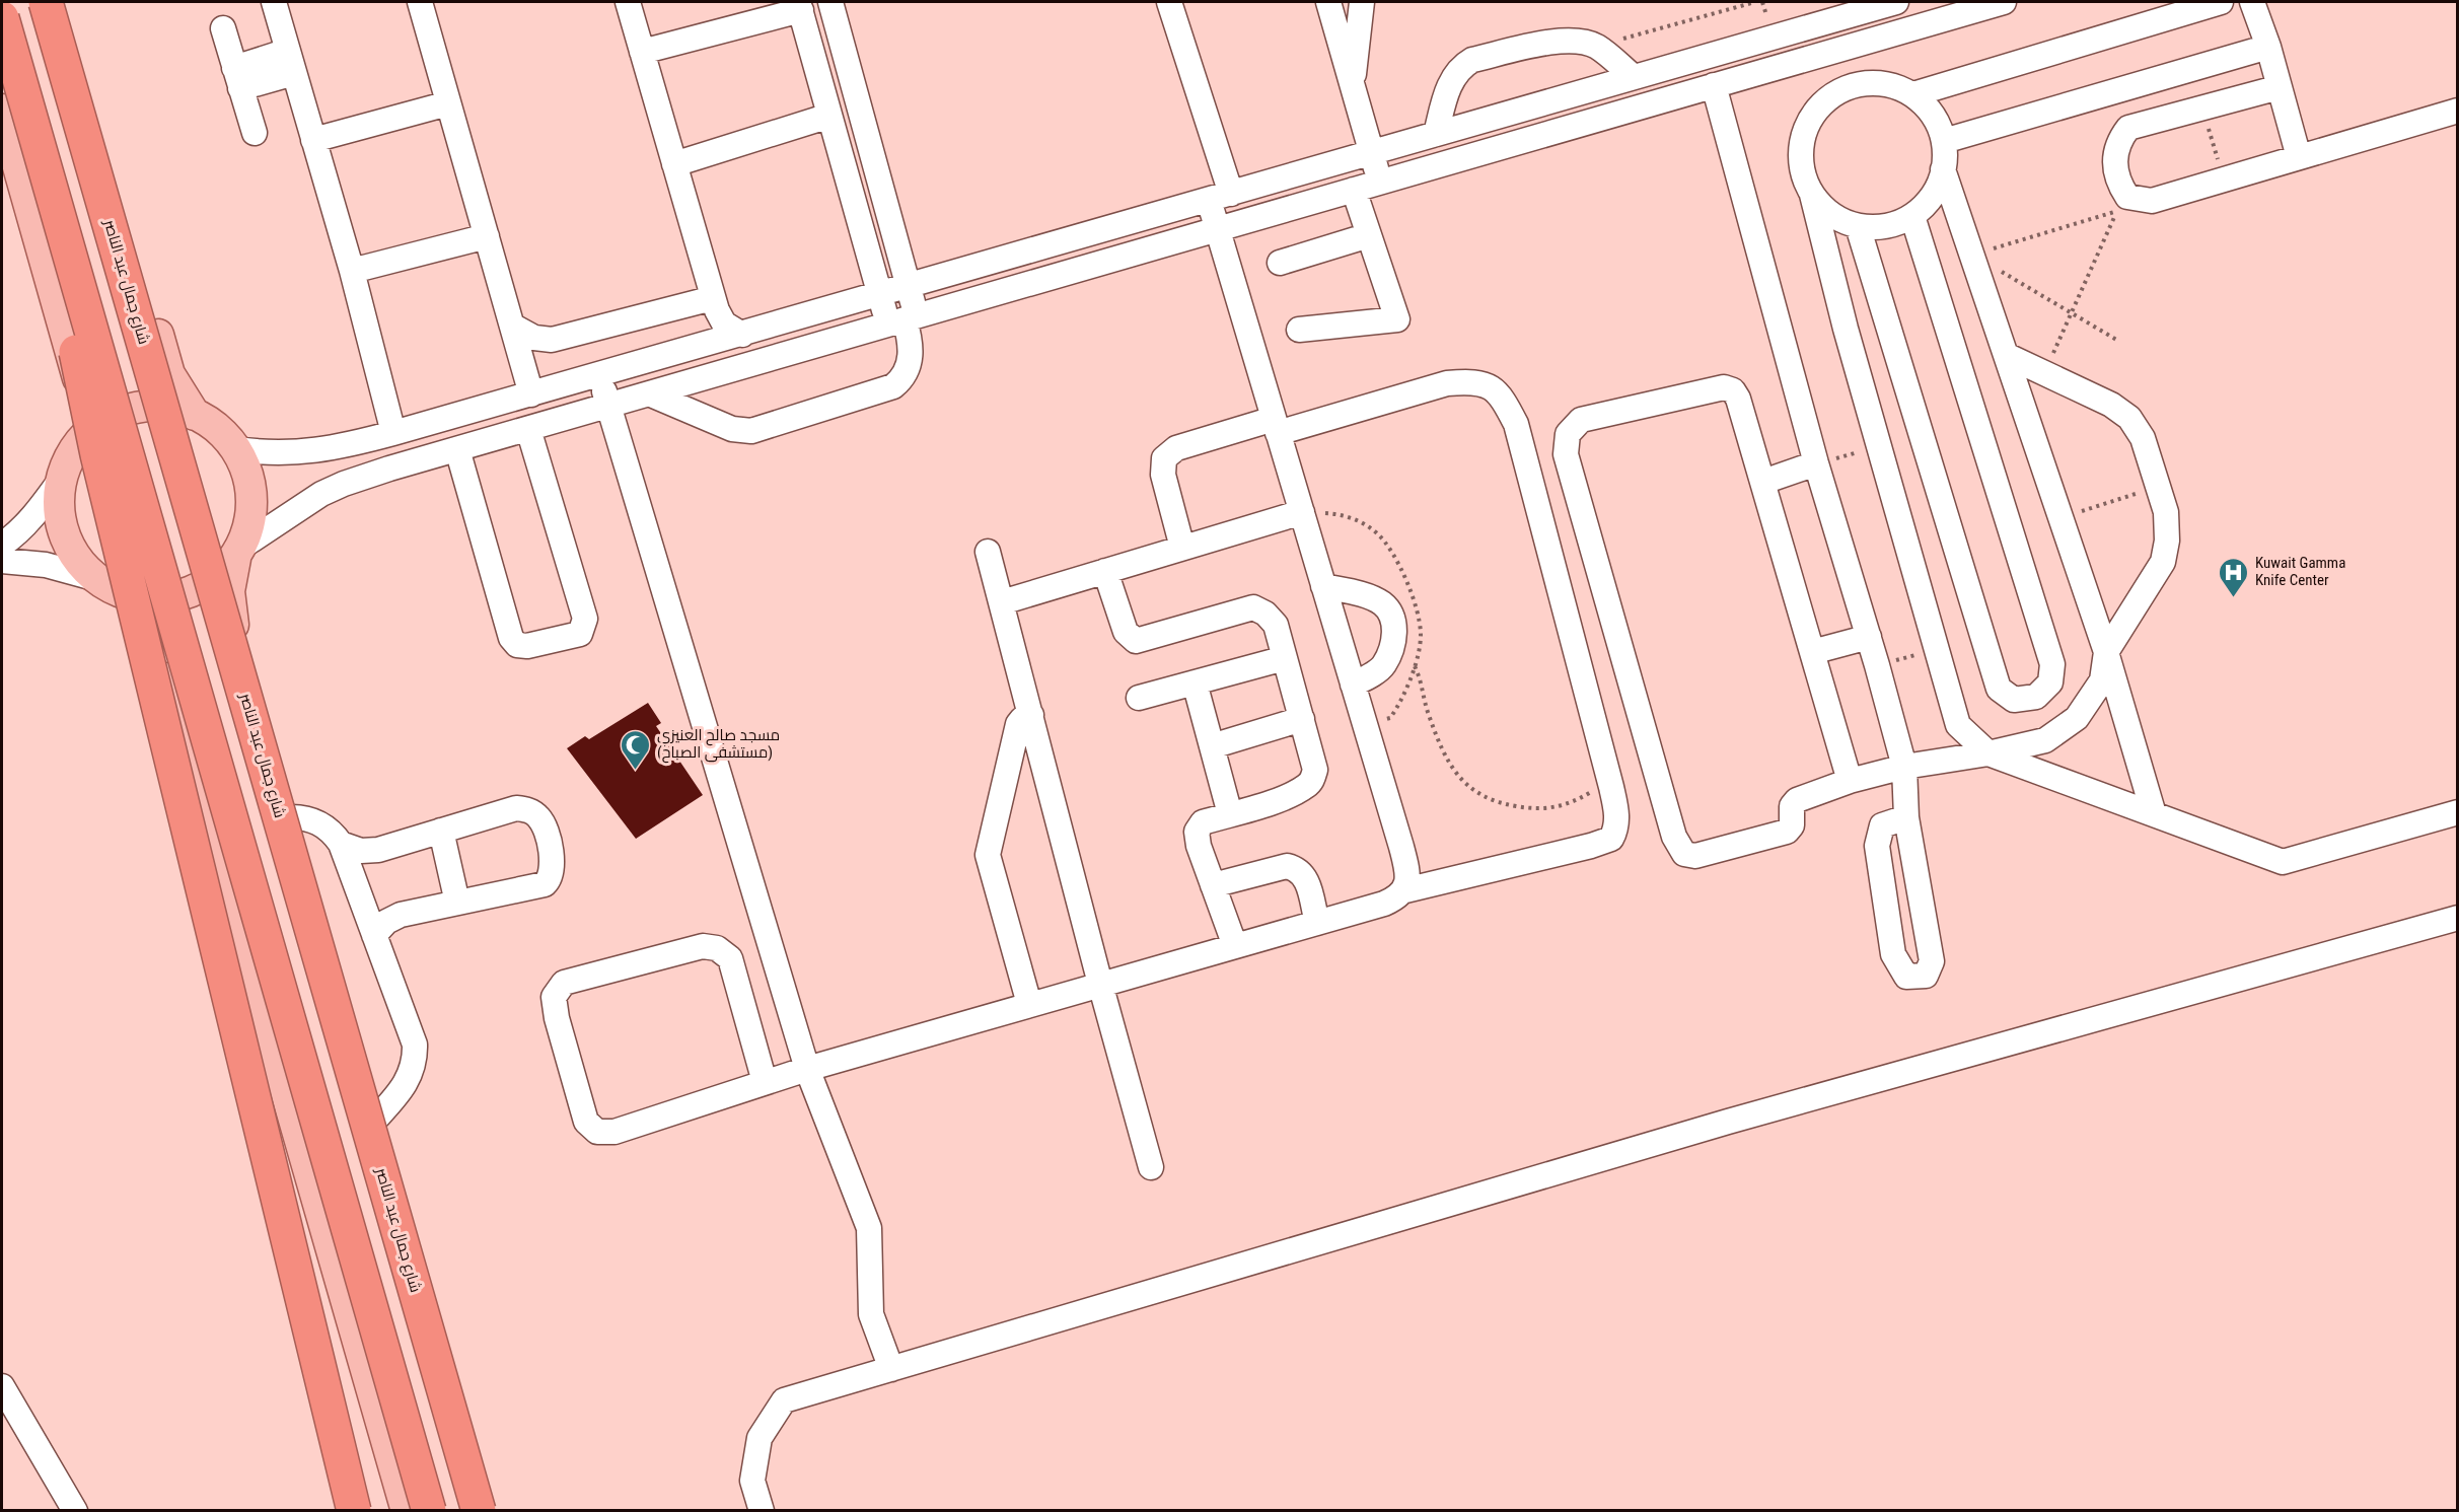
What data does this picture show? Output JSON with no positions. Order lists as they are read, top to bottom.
{
  "streets": {
    "highway": ["شارع جمال عبد الناصر"]
  },
  "places": {
    "hospital": ["Kuwait Gamma Knife Center"],
    "mosque": ["مسجد صالح العنيزي (مستشفى الصباح)"]
  }
}
